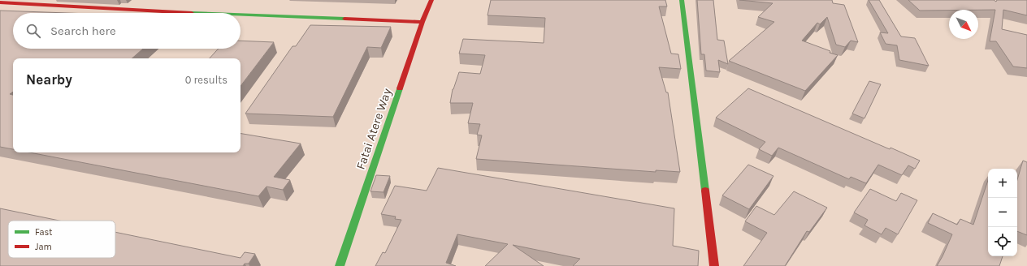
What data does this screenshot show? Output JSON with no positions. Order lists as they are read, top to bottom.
{
  "streets": {
    "street": ["Fatai Atere Way"]
  },
  "legend": ["Fast", "Jam"],
  "north": "bottom right",
  "page": {
    "search": "Search here",
    "heading": ["Nearby", "0 results"],
    "map_buttons": ["+", "−"]
  }
}
